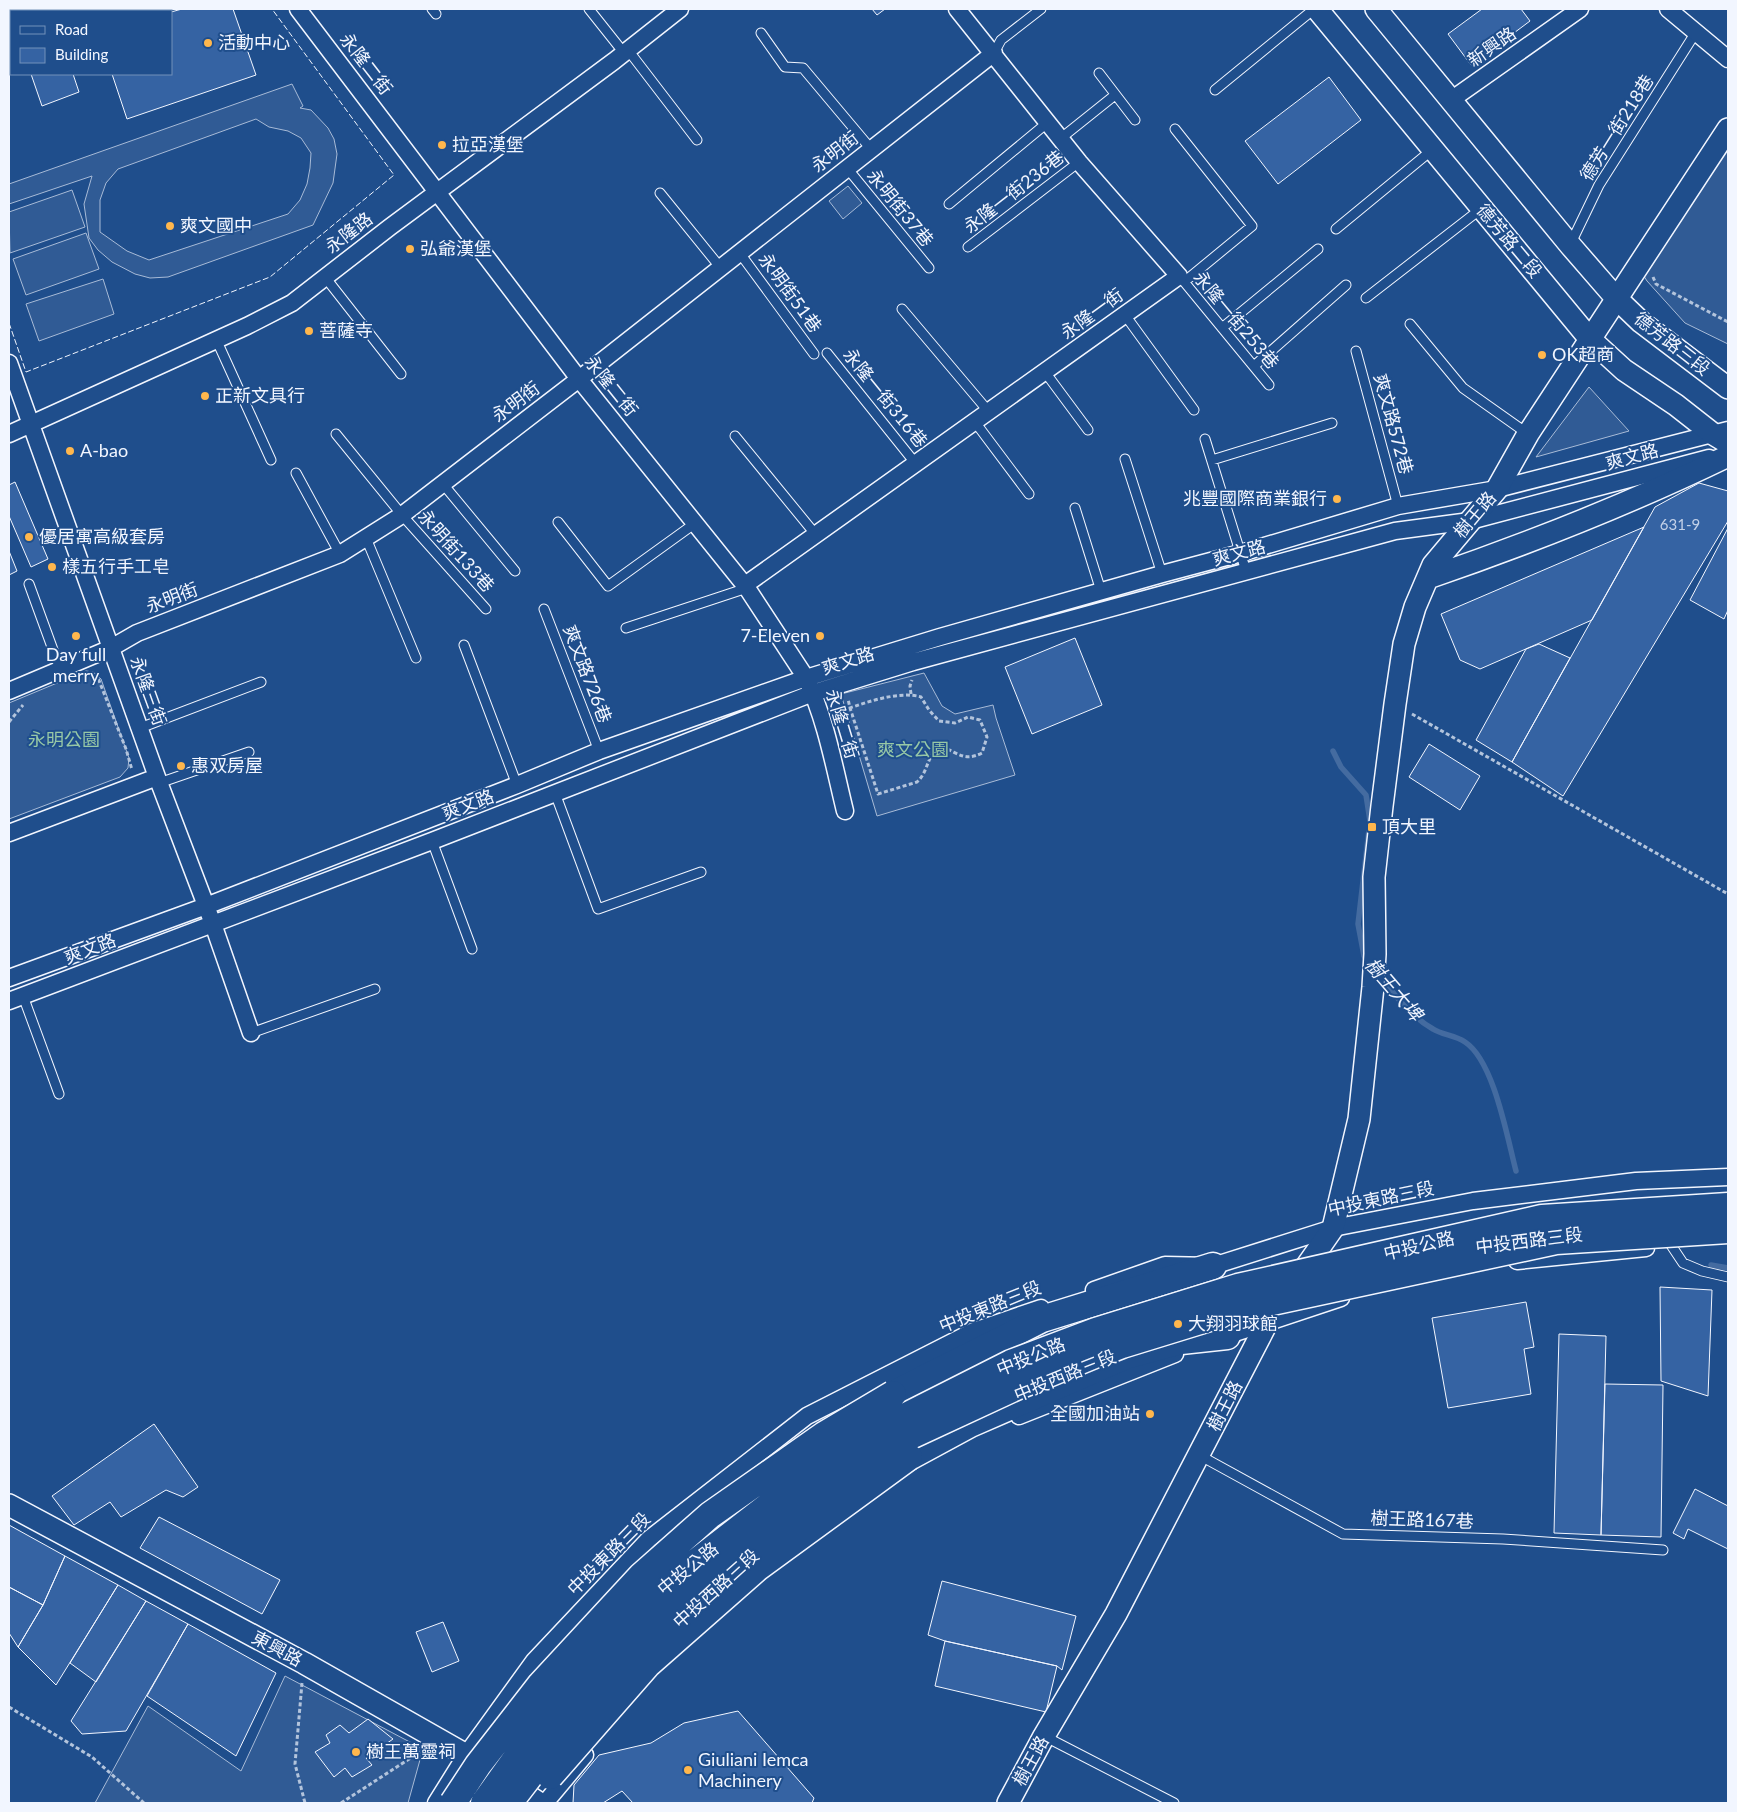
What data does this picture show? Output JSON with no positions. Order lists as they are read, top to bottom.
{
  "streets": {
    "main road": ["中投公路"],
    "street": [
      "新興路",
      "永隆二街",
      "永明街",
      "永隆路",
      "德芳路二段",
      "永隆一街",
      "德芳路三段",
      "爽文路",
      "樹王路",
      "永隆三街",
      "中投東路三段",
      "中投西路三段",
      "東興路"
    ],
    "lane": [
      "德芳一街218巷",
      "永隆一街236巷",
      "永明街37巷",
      "永明街51巷",
      "永隆一街253巷",
      "永隆一街316巷",
      "爽文路572巷",
      "永明街133巷",
      "爽文路726巷",
      "樹王路167巷"
    ]
  },
  "crossings": [
    ["永隆二街", "永明街"],
    ["永隆二街", "永隆路"],
    ["永隆二街", "永隆一街"],
    ["永隆二街", "爽文路"],
    ["永明街", "永明街37巷"],
    ["永明街", "永明街51巷"],
    ["永明街", "永明街133巷"],
    ["永明街", "永隆三街"],
    ["永隆路", "永隆三街"],
    ["德芳路二段", "爽文路"],
    ["德芳路二段", "樹王路"],
    ["永隆一街", "永隆一街253巷"],
    ["永隆一街", "永隆一街316巷"],
    ["德芳路三段", "樹王路"],
    ["爽文路572巷", "爽文路"],
    ["爽文路", "樹王路"],
    ["爽文路", "爽文路726巷"],
    ["爽文路", "永隆三街"],
    ["樹王路", "中投東路三段"],
    ["樹王路", "中投西路三段"],
    ["樹王路", "樹王路167巷"],
    ["中投東路三段", "東興路"]
  ],
  "water": ["樹王大埤"],
  "parks": ["永明公園", "爽文公園"],
  "places": {
    "other": [
      "活動中心",
      "拉亞漢堡",
      "爽文國中",
      "弘爺漢堡",
      "菩薩寺",
      "OK超商",
      "正新文具行",
      "A-bao",
      "兆豐國際商業銀行",
      "優居寓高級套房",
      "樣五行手工皂",
      "Day full merry",
      "7-Eleven",
      "惠双房屋",
      "大翔羽球館",
      "全國加油站",
      "樹王萬靈祠",
      "Giuliani Iemca Machinery"
    ],
    "transit": ["頂大里"]
  },
  "house_numbers": ["631-9"],
  "legend": ["Road", "Building"]
}
